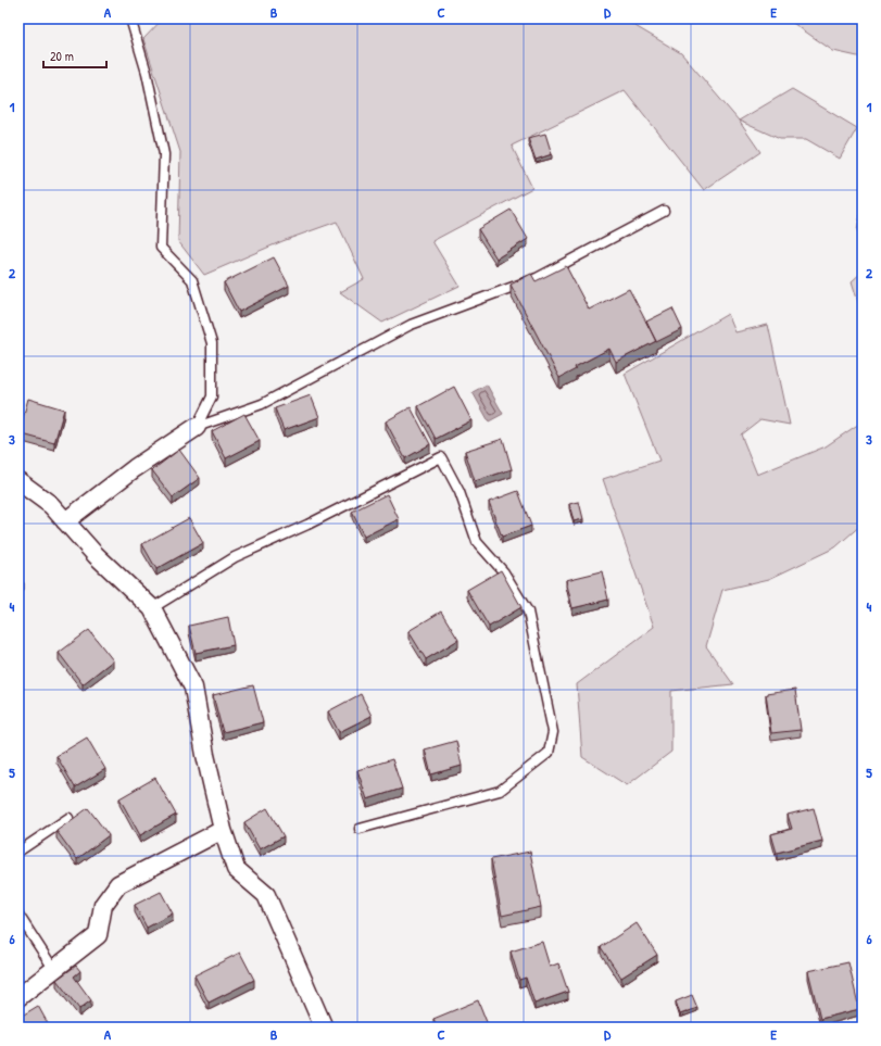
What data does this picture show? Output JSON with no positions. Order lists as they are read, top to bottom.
{
  "scale_bar": "20 m",
  "grid": {
    "columns": [
      "A",
      "B",
      "C",
      "D",
      "E"
    ],
    "rows": [
      "1",
      "2",
      "3",
      "4",
      "5",
      "6"
    ]
  }
}
